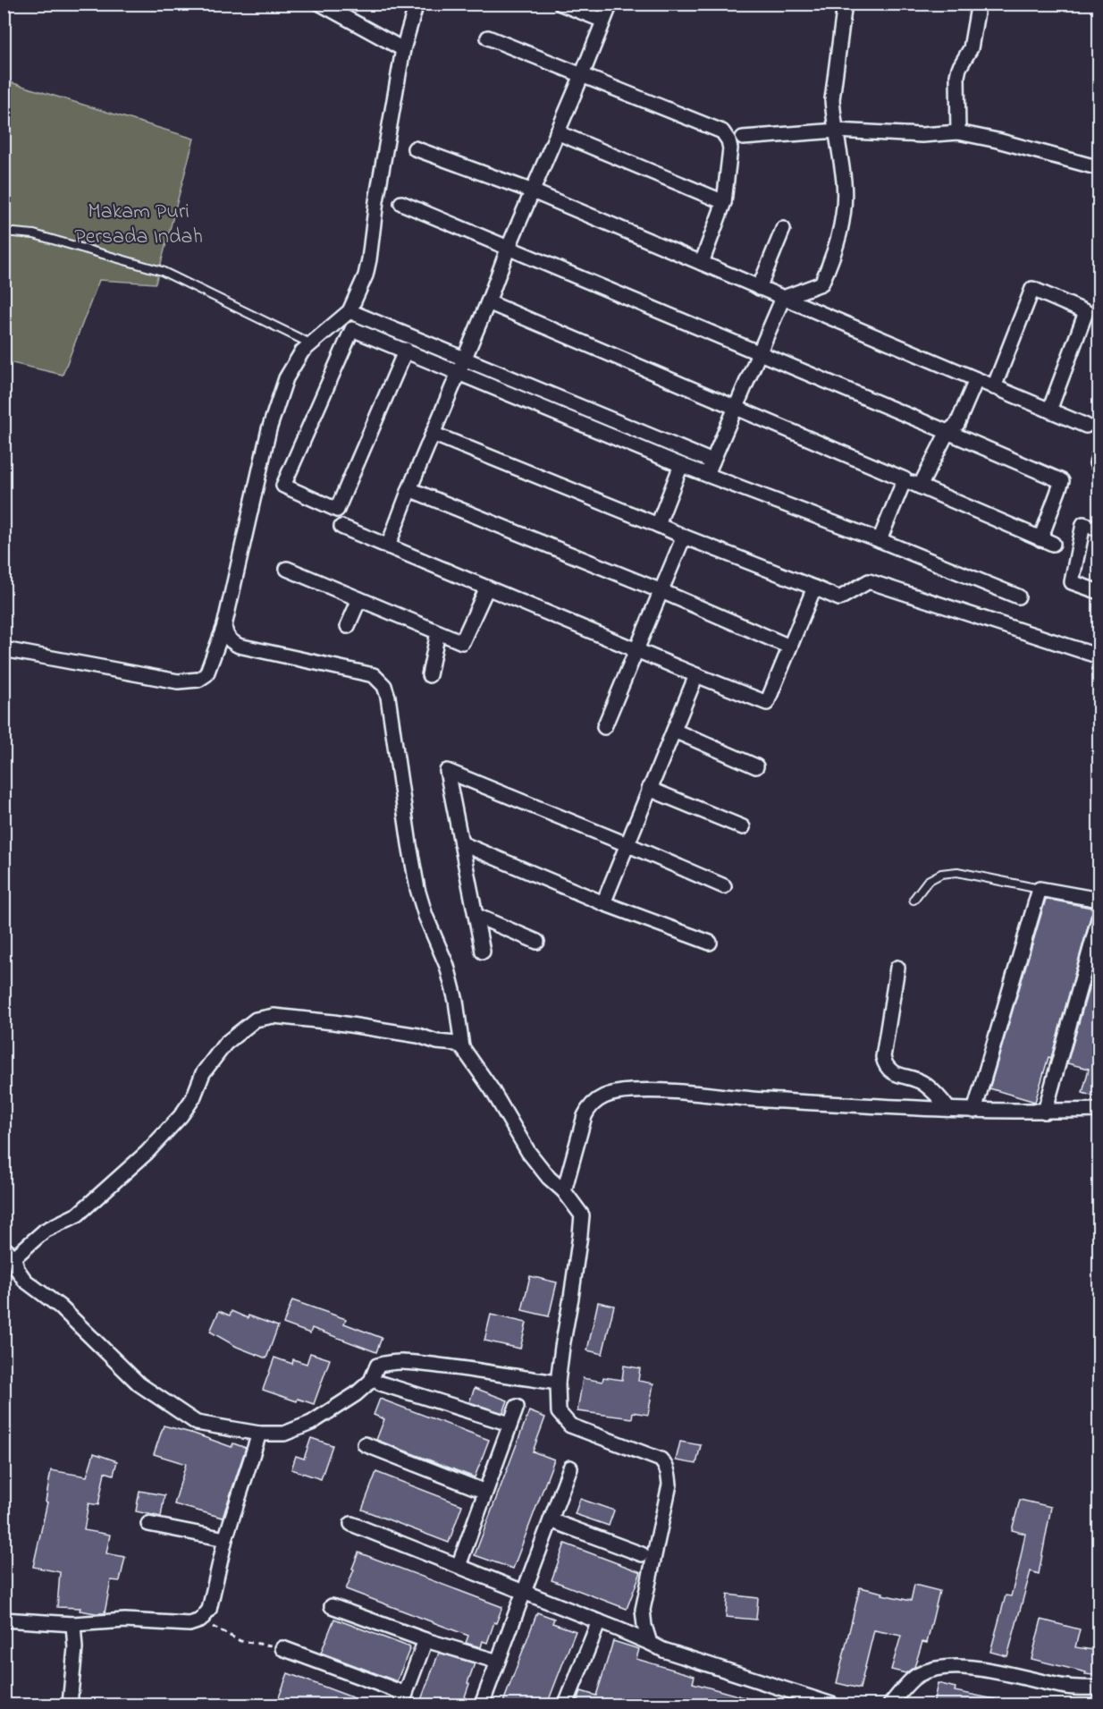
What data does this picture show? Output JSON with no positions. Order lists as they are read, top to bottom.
{
  "parks": ["Makam Puri Persada Indah"]
}
